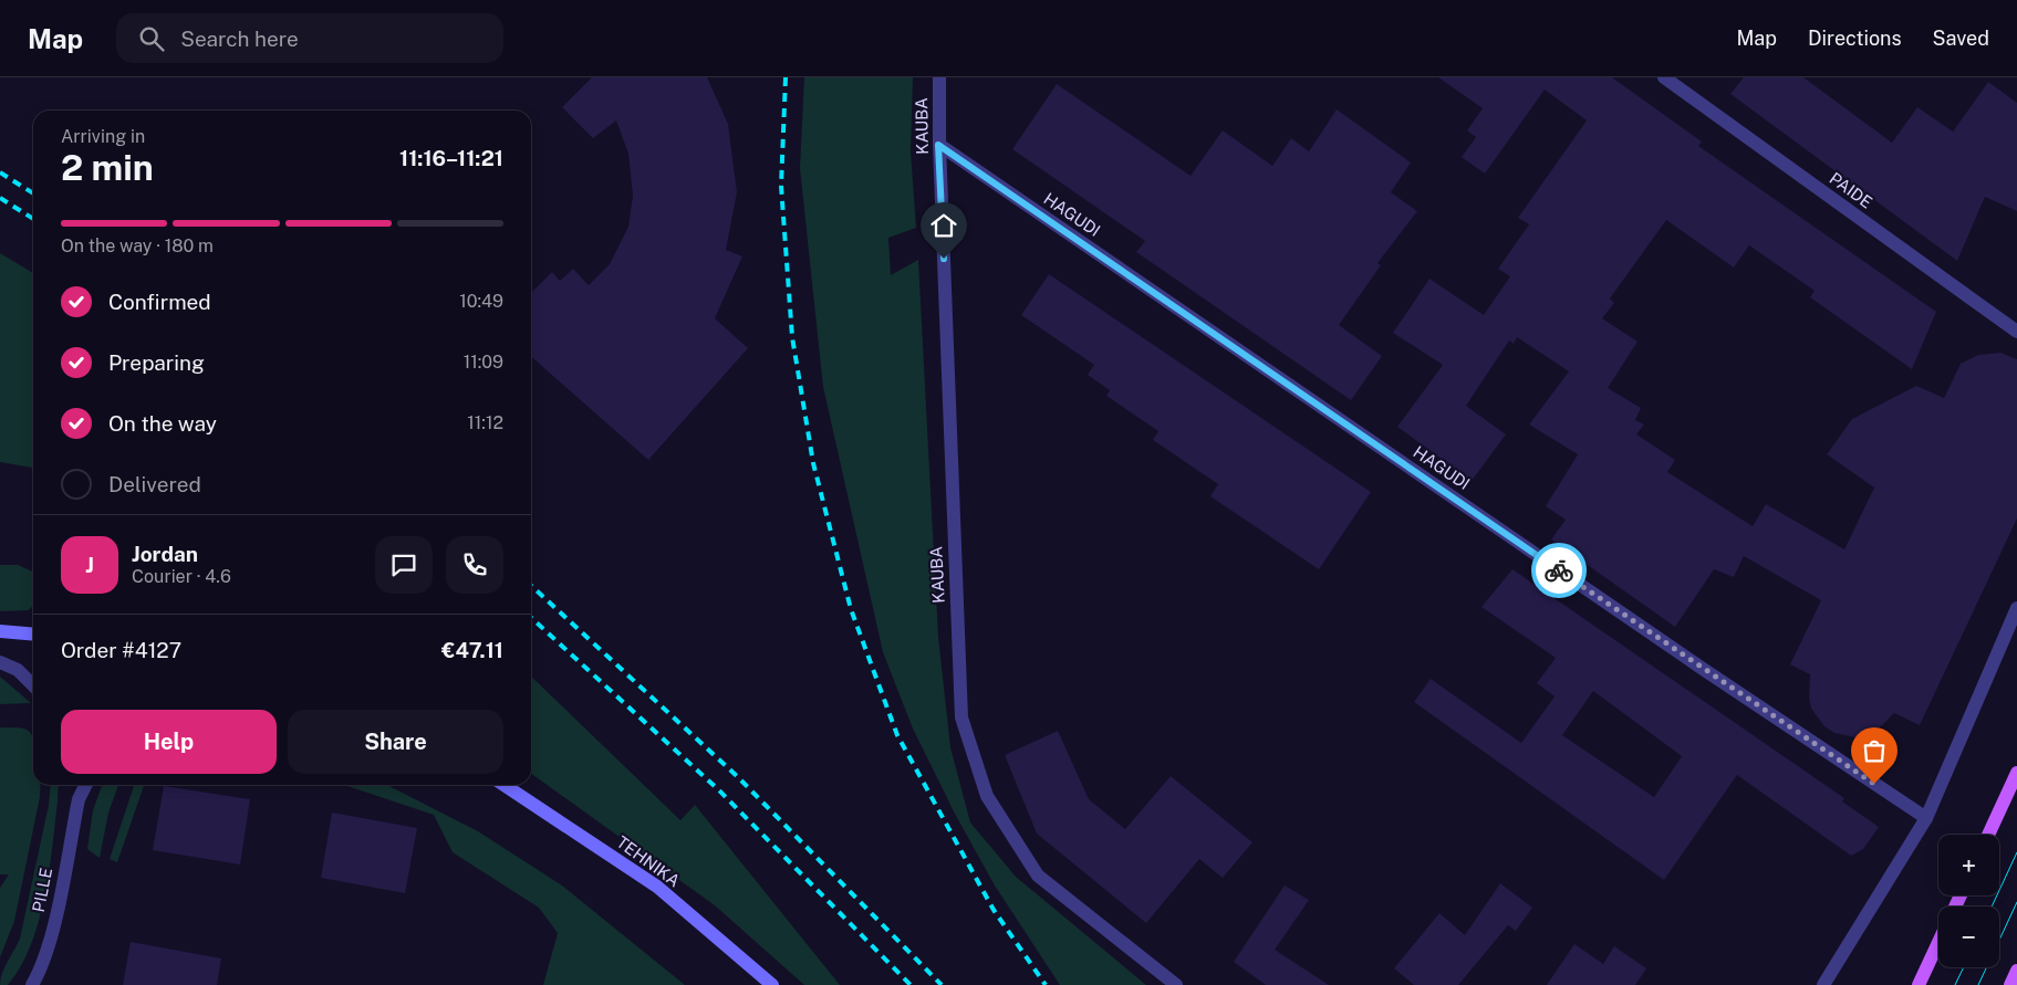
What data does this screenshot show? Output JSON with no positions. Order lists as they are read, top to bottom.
{
  "streets": {
    "main road": ["TEHNIKA"],
    "street": [
      "KAUBA",
      "PAIDE",
      "HAGUDI",
      "PILLE"
    ]
  },
  "crossings": [
    ["KAUBA", "HAGUDI"]
  ],
  "page": {
    "header": "Map",
    "search": "Search here",
    "nav": ["Map", "Directions", "Saved"],
    "heading": ["2 min", "Arriving in", "11:16–11:21"],
    "panel": [
      "Jordan",
      "Courier · 4.6",
      "Order #4127",
      "€47.11"
    ],
    "bar": "On the way · 180 m",
    "list": [
      ["Confirmed", "10:49"],
      ["Preparing", "11:09"],
      ["On the way", "11:12"],
      "Delivered"
    ],
    "round": "J",
    "buttons": ["Help", "Share"],
    "map_buttons": ["+", "−"]
  }
}
